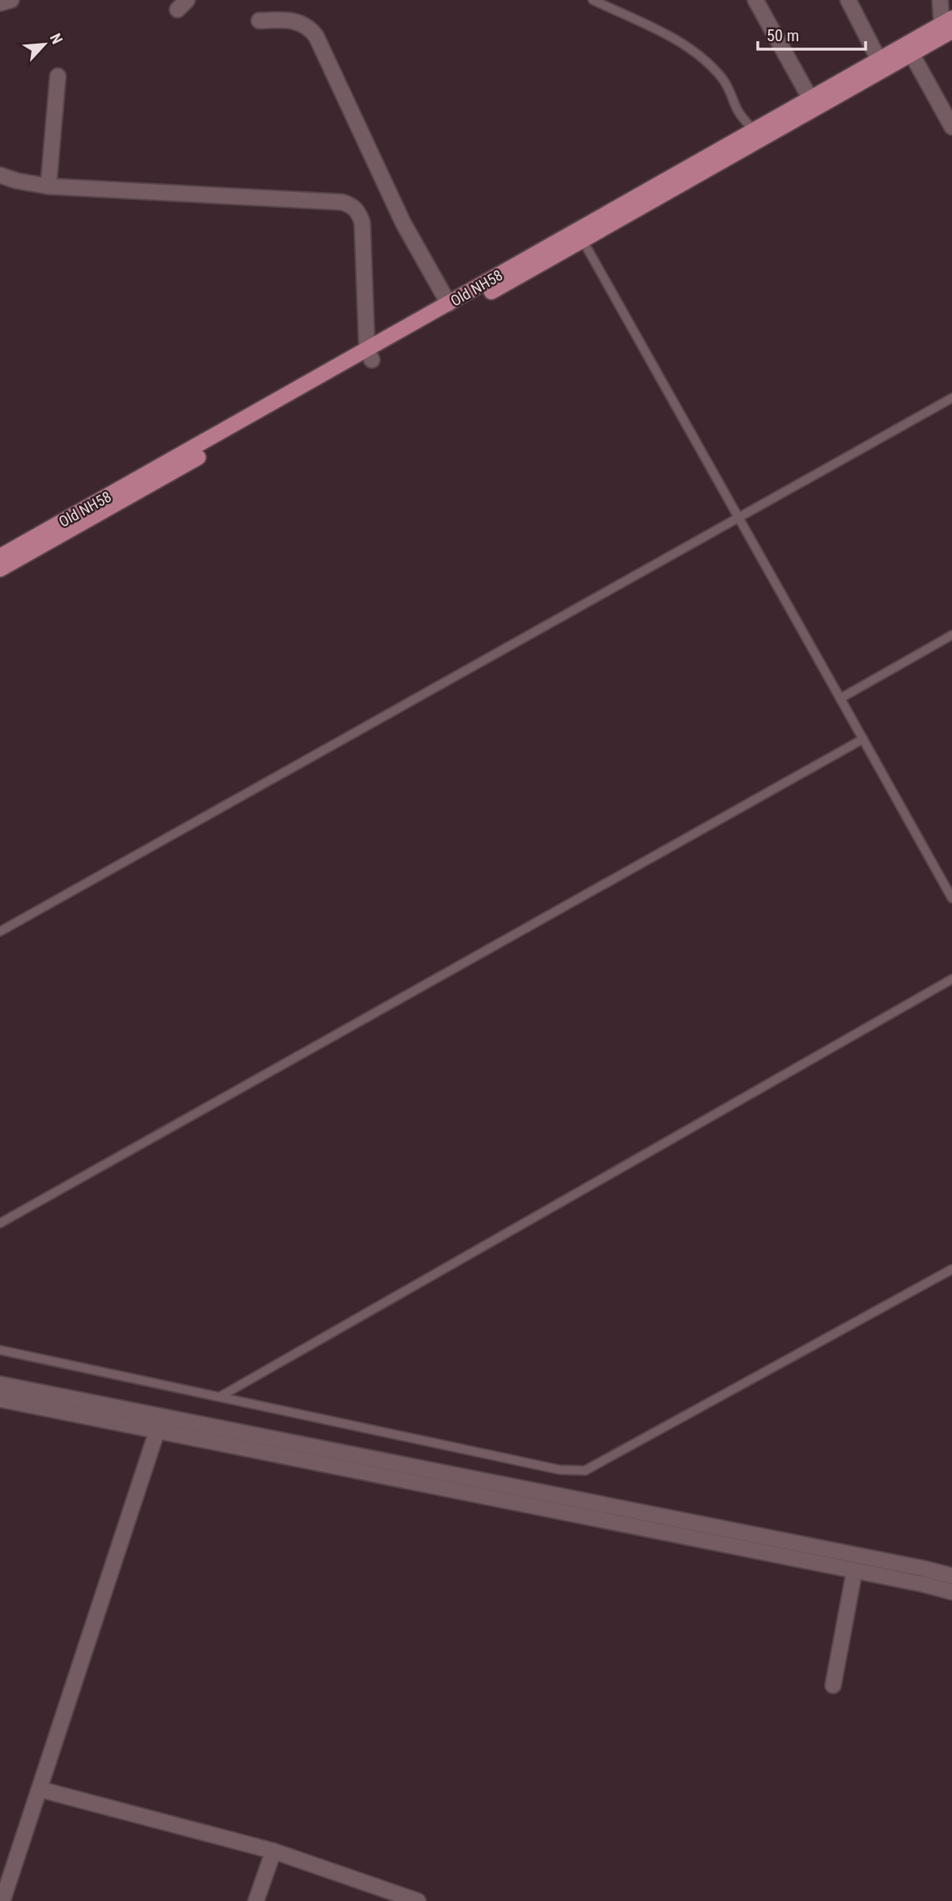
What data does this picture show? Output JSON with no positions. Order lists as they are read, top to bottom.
{
  "streets": {
    "main road": ["Old NH58"]
  },
  "scale_bar": "50 m",
  "north": "top right"
}
